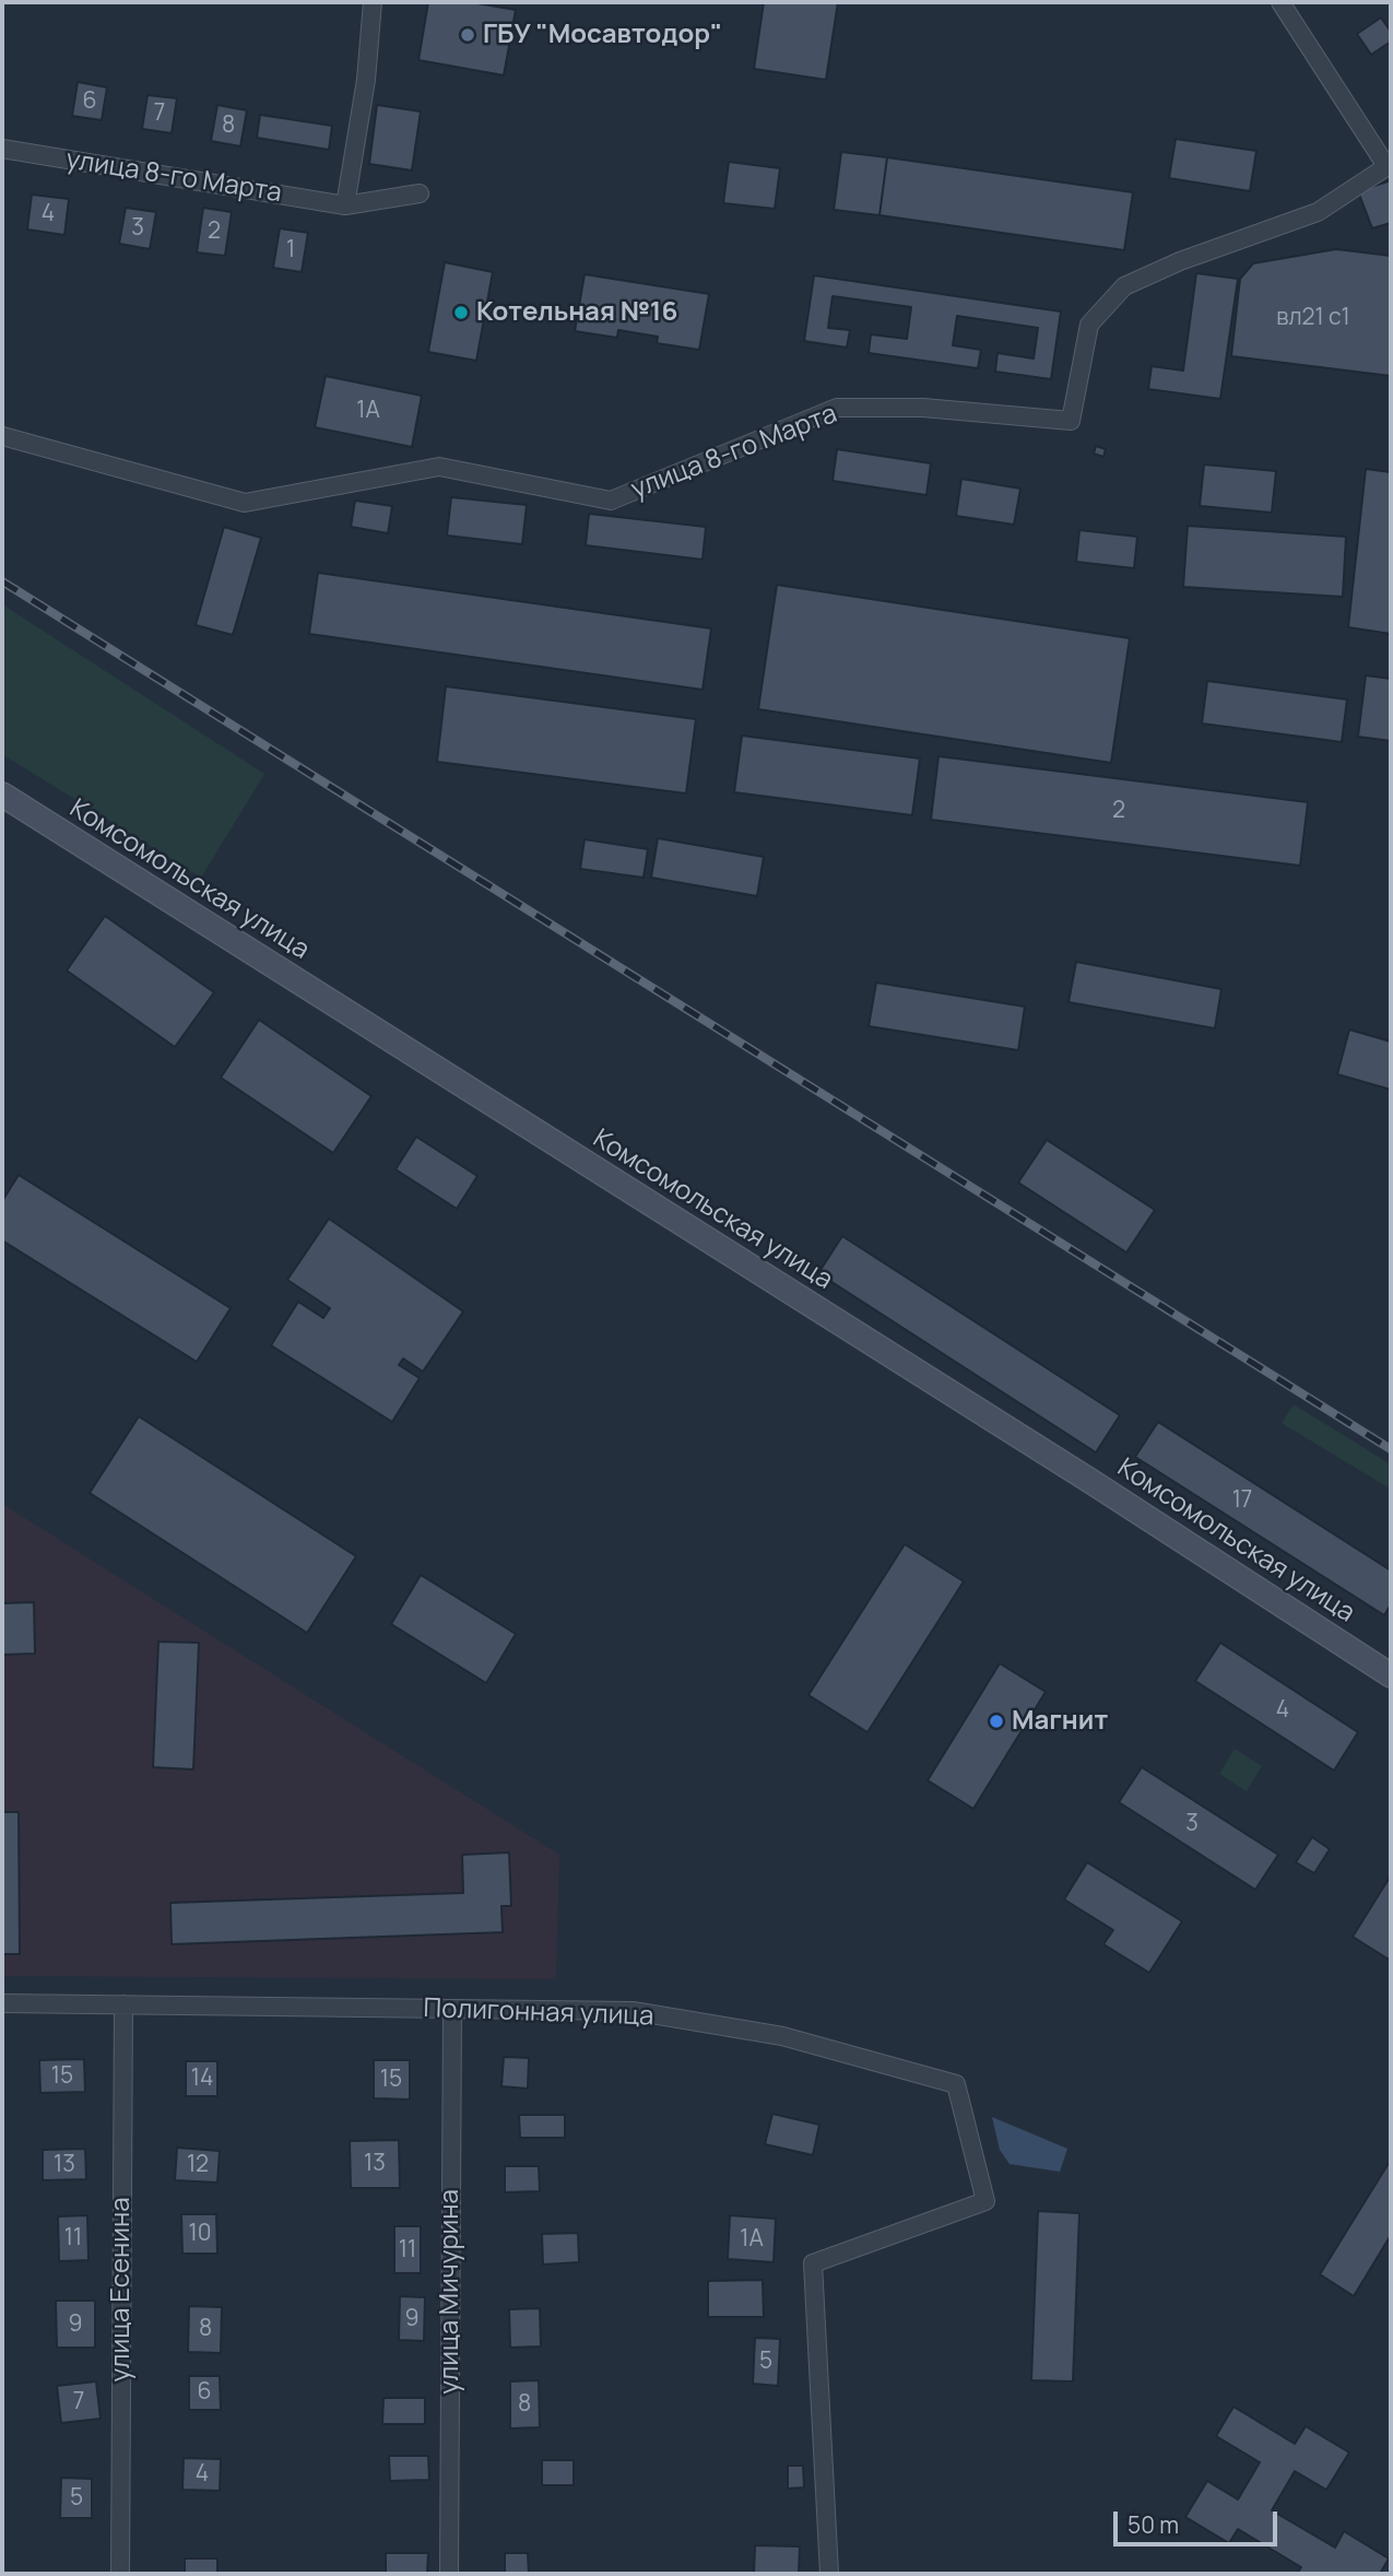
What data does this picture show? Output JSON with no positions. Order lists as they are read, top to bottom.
{
  "streets": {
    "street": [
      "улица 8-го Марта",
      "Комсомольская улица",
      "Полигонная улица",
      "улица Есенина",
      "улица Мичурина"
    ]
  },
  "crossings": [
    ["Полигонная улица", "улица Есенина"],
    ["Полигонная улица", "улица Мичурина"]
  ],
  "places": ["ГБУ \"Мосавтодор\"", "Котельная №16", "Магнит"],
  "house_numbers": [
    "6",
    "7",
    "8",
    "4",
    "3",
    "2",
    "1",
    "вл21 с1",
    "1А",
    "2",
    "17",
    "4",
    "3",
    "15",
    "14",
    "15",
    "13",
    "13",
    "12",
    "10",
    "11",
    "1А",
    "11",
    "9",
    "9",
    "8",
    "5",
    "6",
    "7",
    "8",
    "4",
    "5"
  ],
  "scale_bar": "50 m"
}
